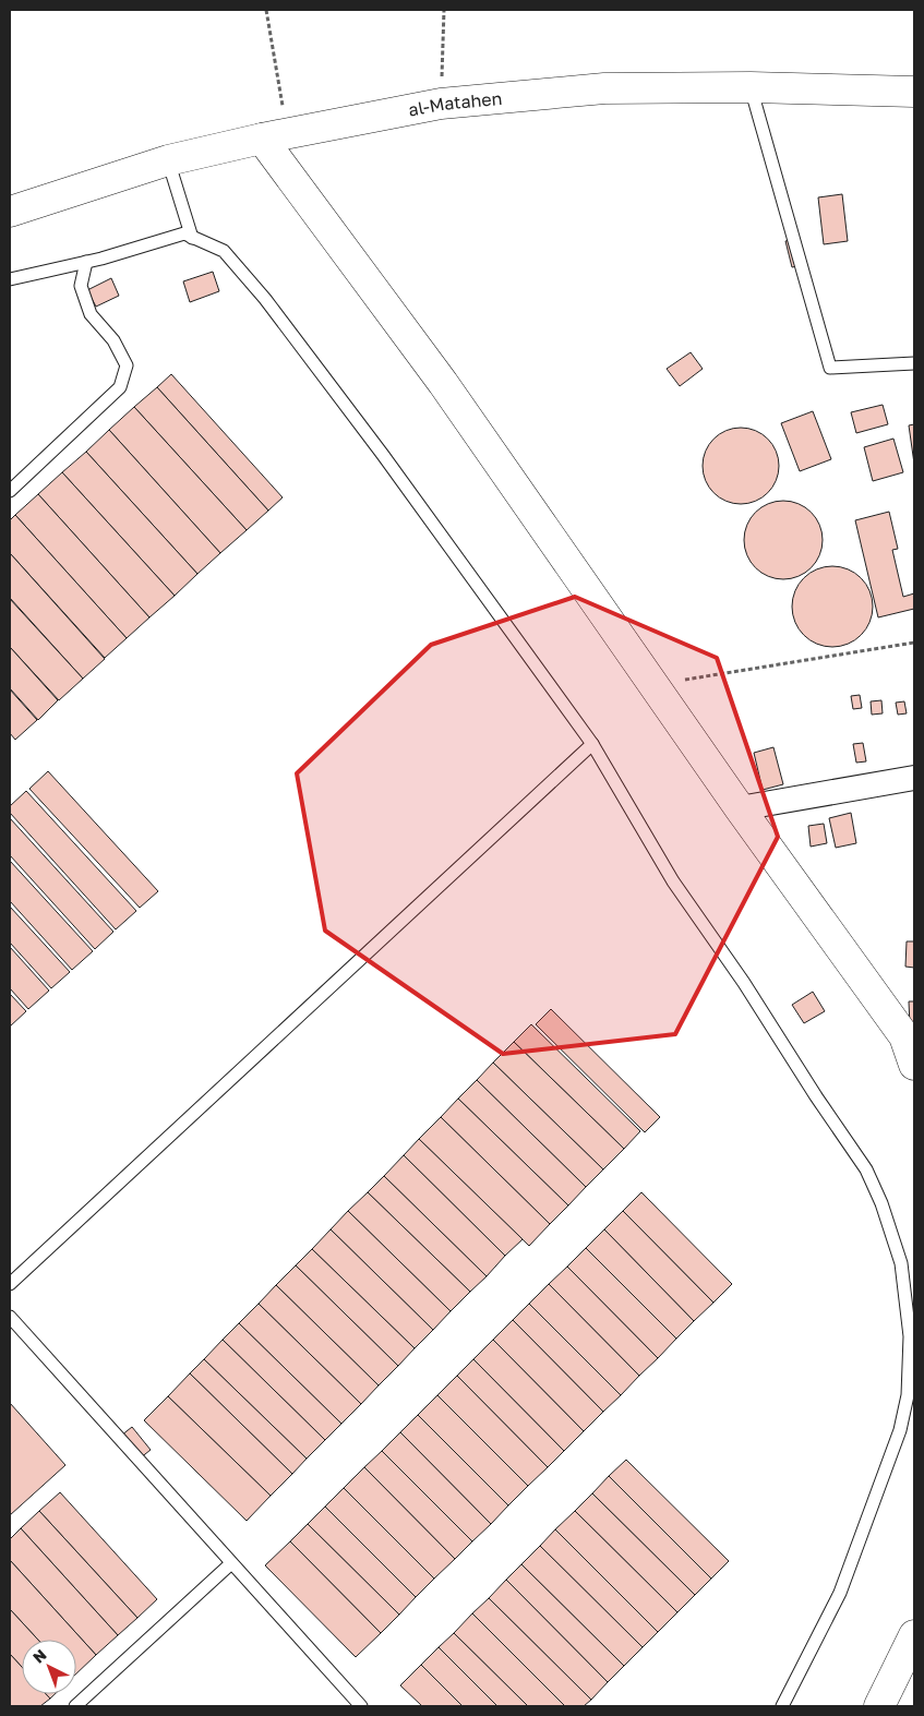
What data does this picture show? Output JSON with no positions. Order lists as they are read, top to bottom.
{
  "streets": {
    "street": ["al-Matahen"]
  },
  "north": "top left"
}
